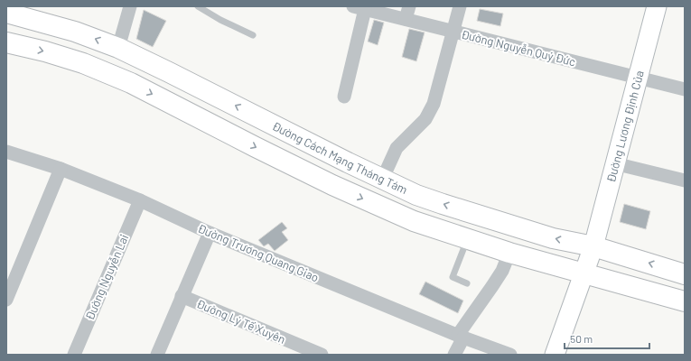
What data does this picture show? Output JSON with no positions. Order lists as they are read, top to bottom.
{
  "streets": {
    "highway": ["Đường Cách Mạng Tháng Tám"],
    "street": [
      "Đường Nguyễn Quý Đức",
      "Đường Lương Định Của",
      "Đường Trương Quang Giao",
      "Đường Nguyễn Lai",
      "Đường Lý Tế Xuyên"
    ]
  },
  "crossings": [
    ["Đường Nguyễn Quý Đức", "Đường Lương Định Của"],
    ["Đường Lương Định Của", "Đường Cách Mạng Tháng Tám"],
    ["Đường Trương Quang Giao", "Đường Nguyễn Lai"]
  ],
  "scale_bar": "50 m"
}
